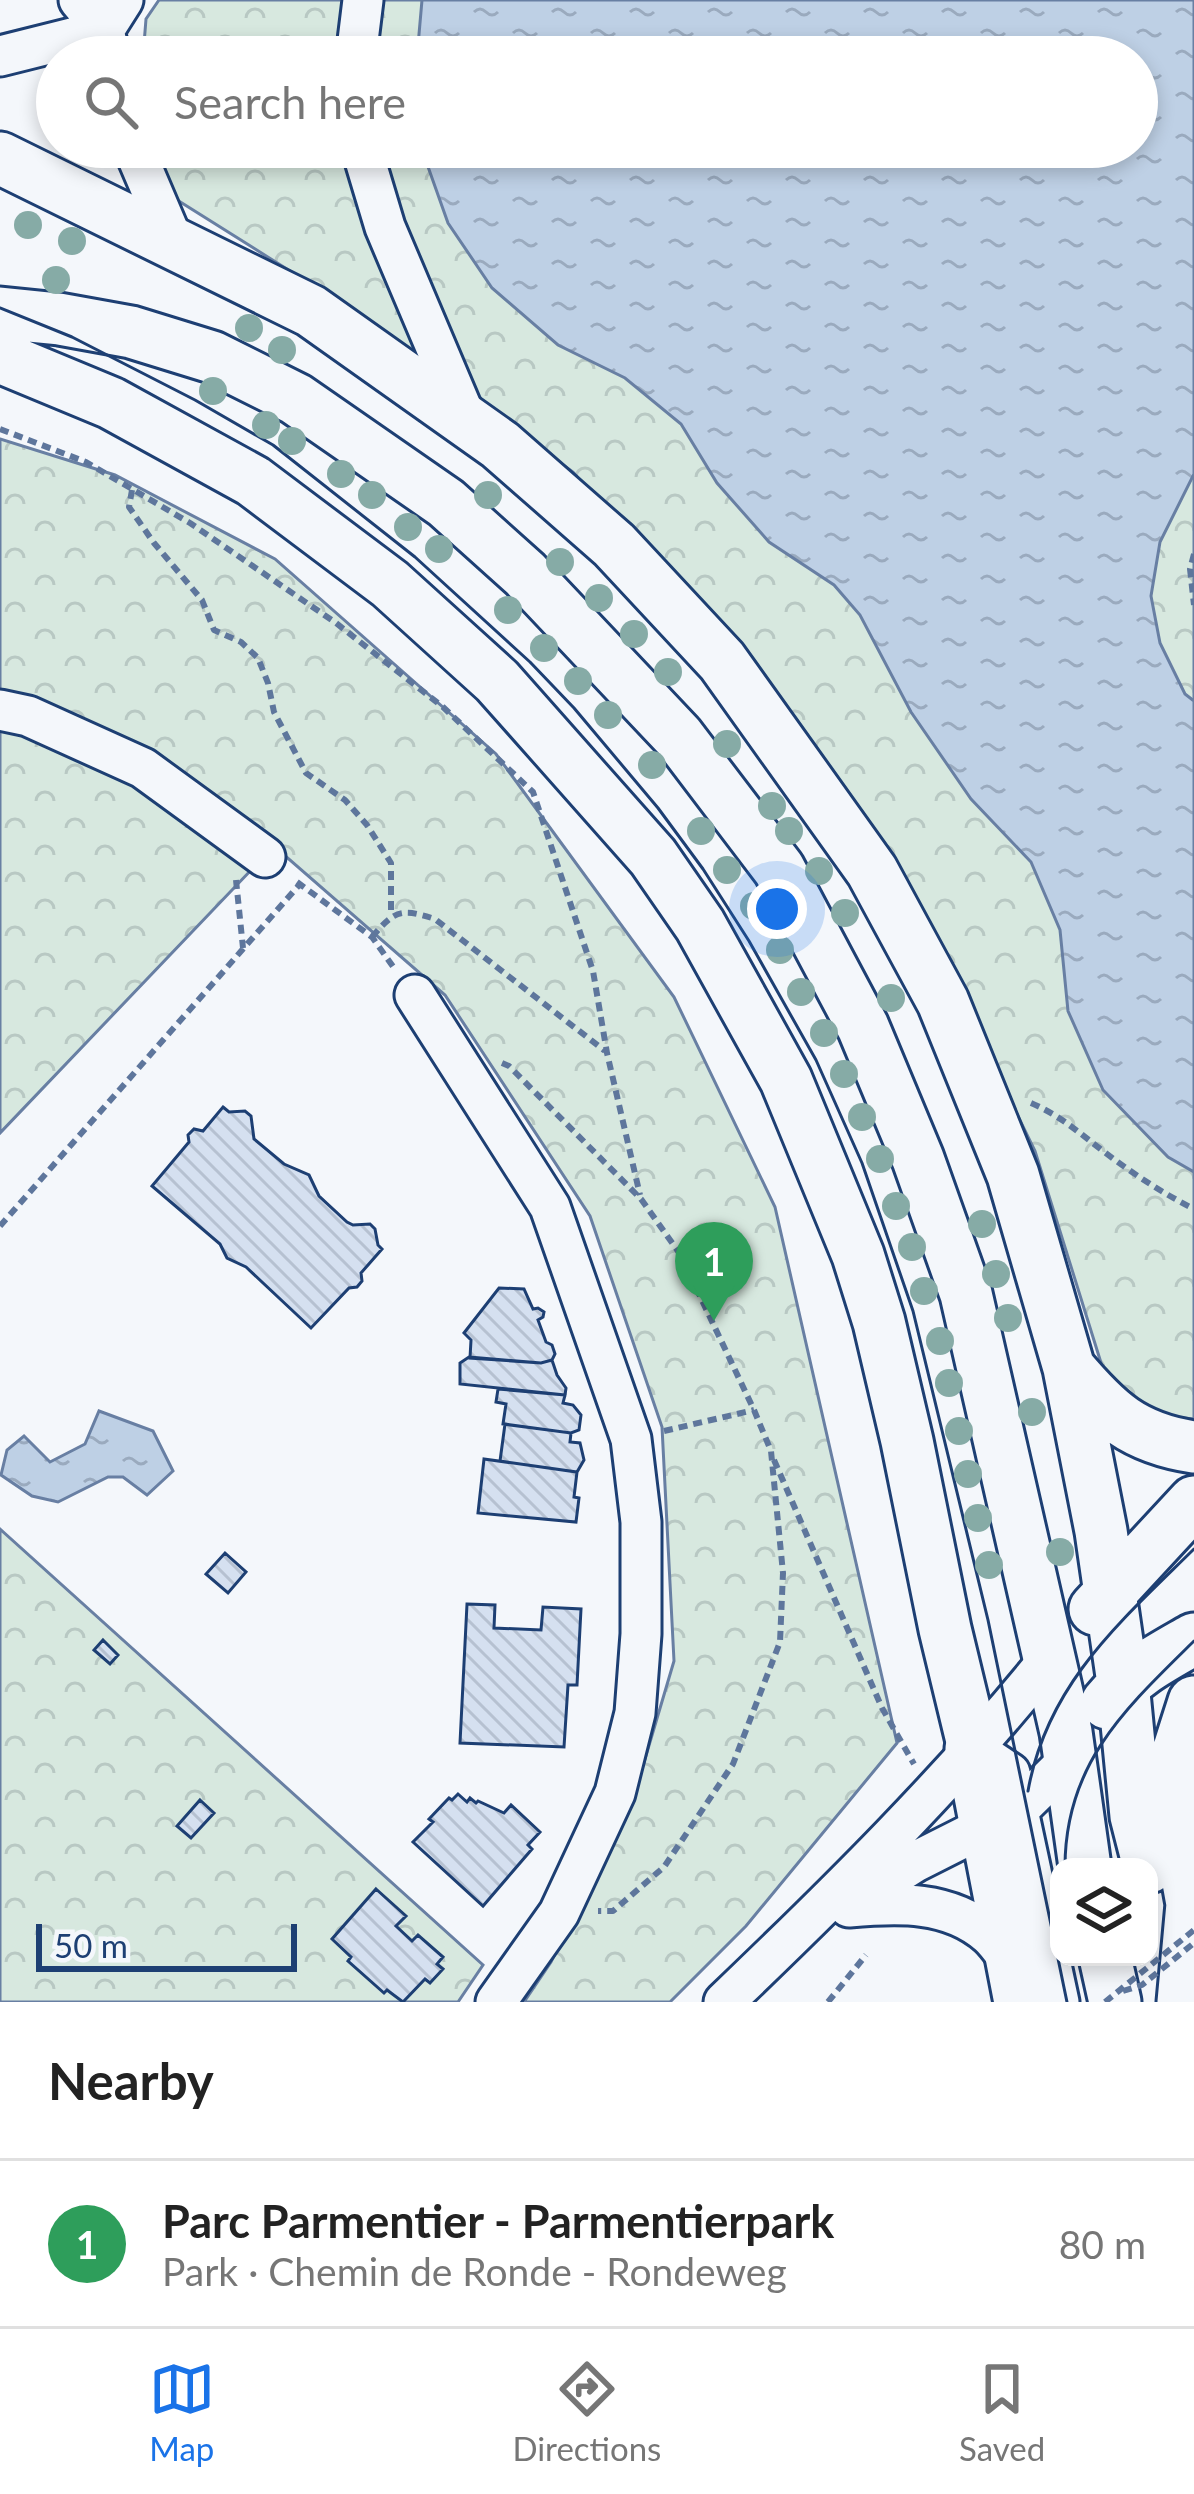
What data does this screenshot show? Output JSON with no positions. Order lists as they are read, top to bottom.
{
  "scale_bar": "50 m",
  "page": {
    "search": "Search here",
    "pins": "1",
    "scale": "50 m",
    "heading": "Nearby",
    "list": [
      {
        "mark": "1",
        "name": "Parc Parmentier - Parmentierpark",
        "note": "Park · Chemin de Ronde - Rondeweg",
        "value": "80 m"
      }
    ],
    "nav": ["Map", "Directions", "Saved"]
  }
}
